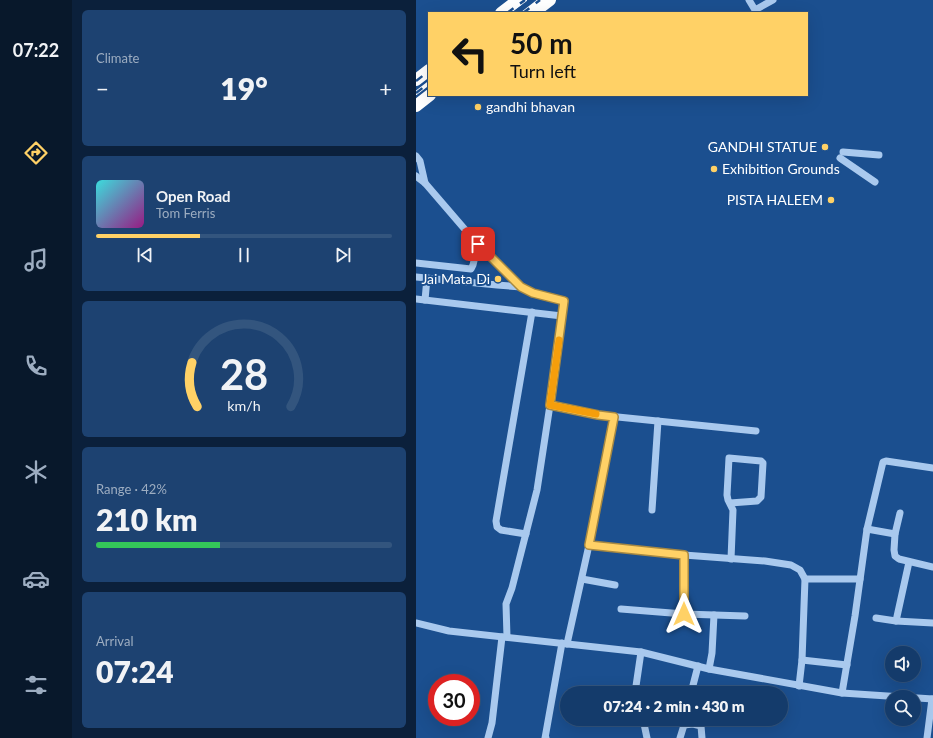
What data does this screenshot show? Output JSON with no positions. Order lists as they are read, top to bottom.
{
  "places": [
    "gandhi bhavan",
    "GANDHI STATUE",
    "Exhibition Grounds",
    "PISTA HALEEM",
    "Jai Mata Di"
  ],
  "page": {
    "tabs": "07:22",
    "tile": [
      "Climate",
      ["Range · 42%", "210 km"],
      ["Arrival", "07:24"]
    ],
    "turn": ["50 m", "Turn left"],
    "heat": ["−", "19°", "+"],
    "song": ["Open Road", "Tom Ferris"],
    "limit": "30",
    "trip": "07:24 · 2 min · 430 m",
    "gauge": ["28", "km/h"]
  }
}
